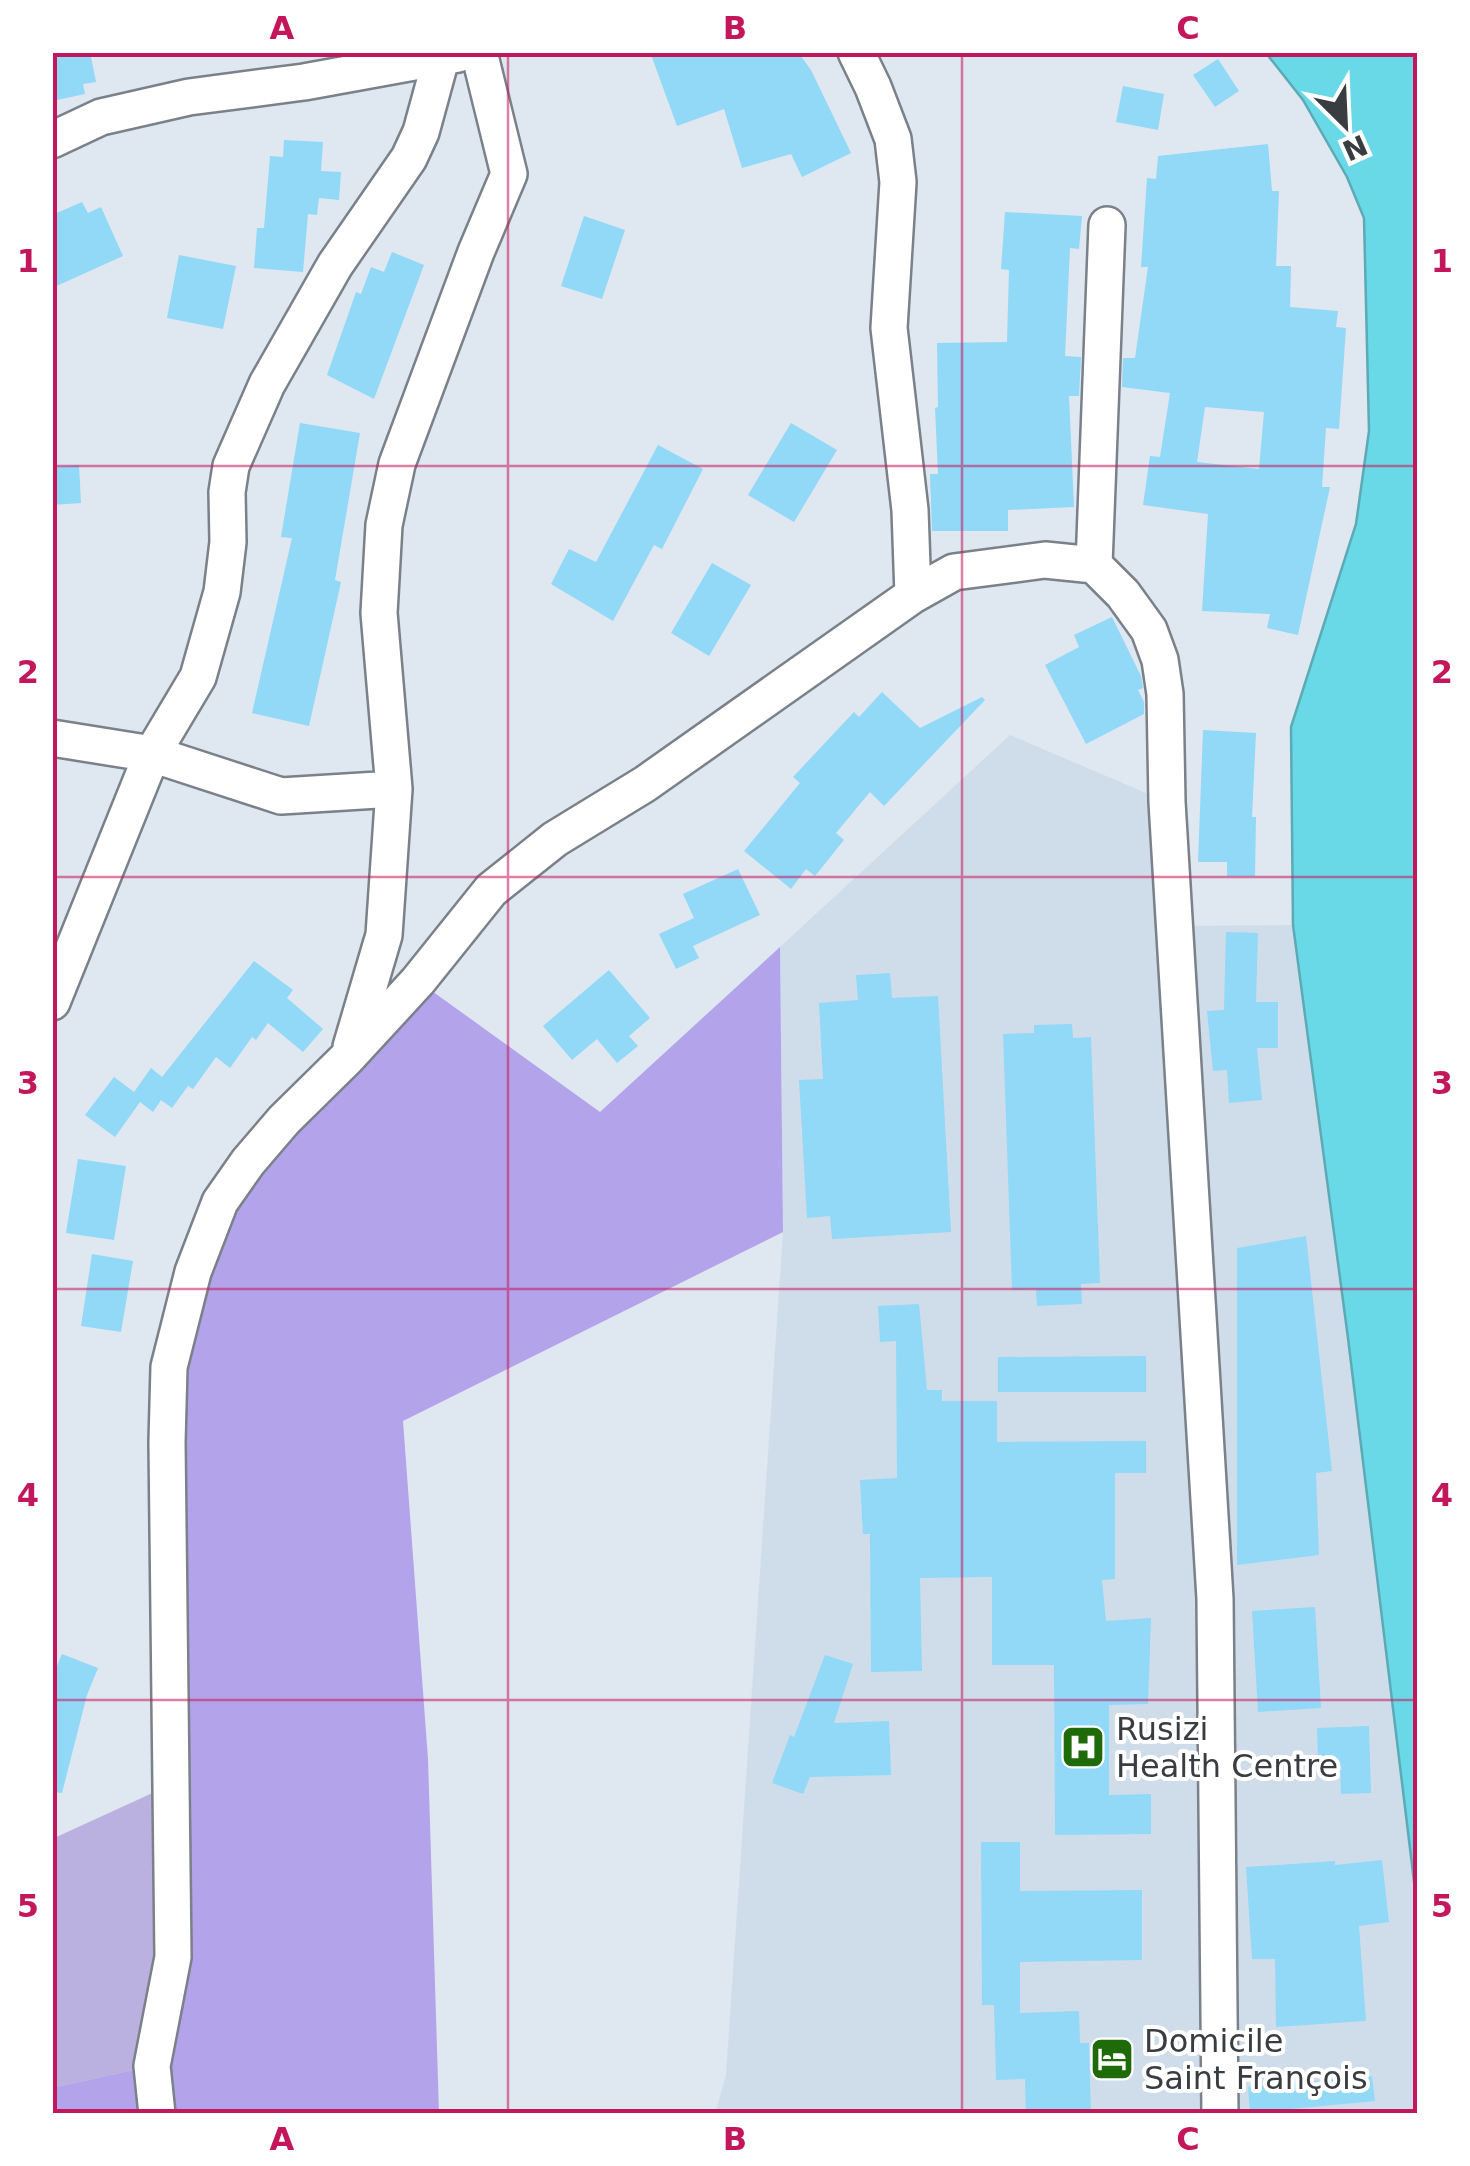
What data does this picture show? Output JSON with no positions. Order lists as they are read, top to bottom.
{
  "places": {
    "hospital": ["Rusizi Health Centre"],
    "hotel": ["Domicile Saint François"]
  },
  "north": "bottom right",
  "grid": {
    "columns": ["A", "B", "C"],
    "rows": [
      "1",
      "2",
      "3",
      "4",
      "5"
    ]
  }
}
